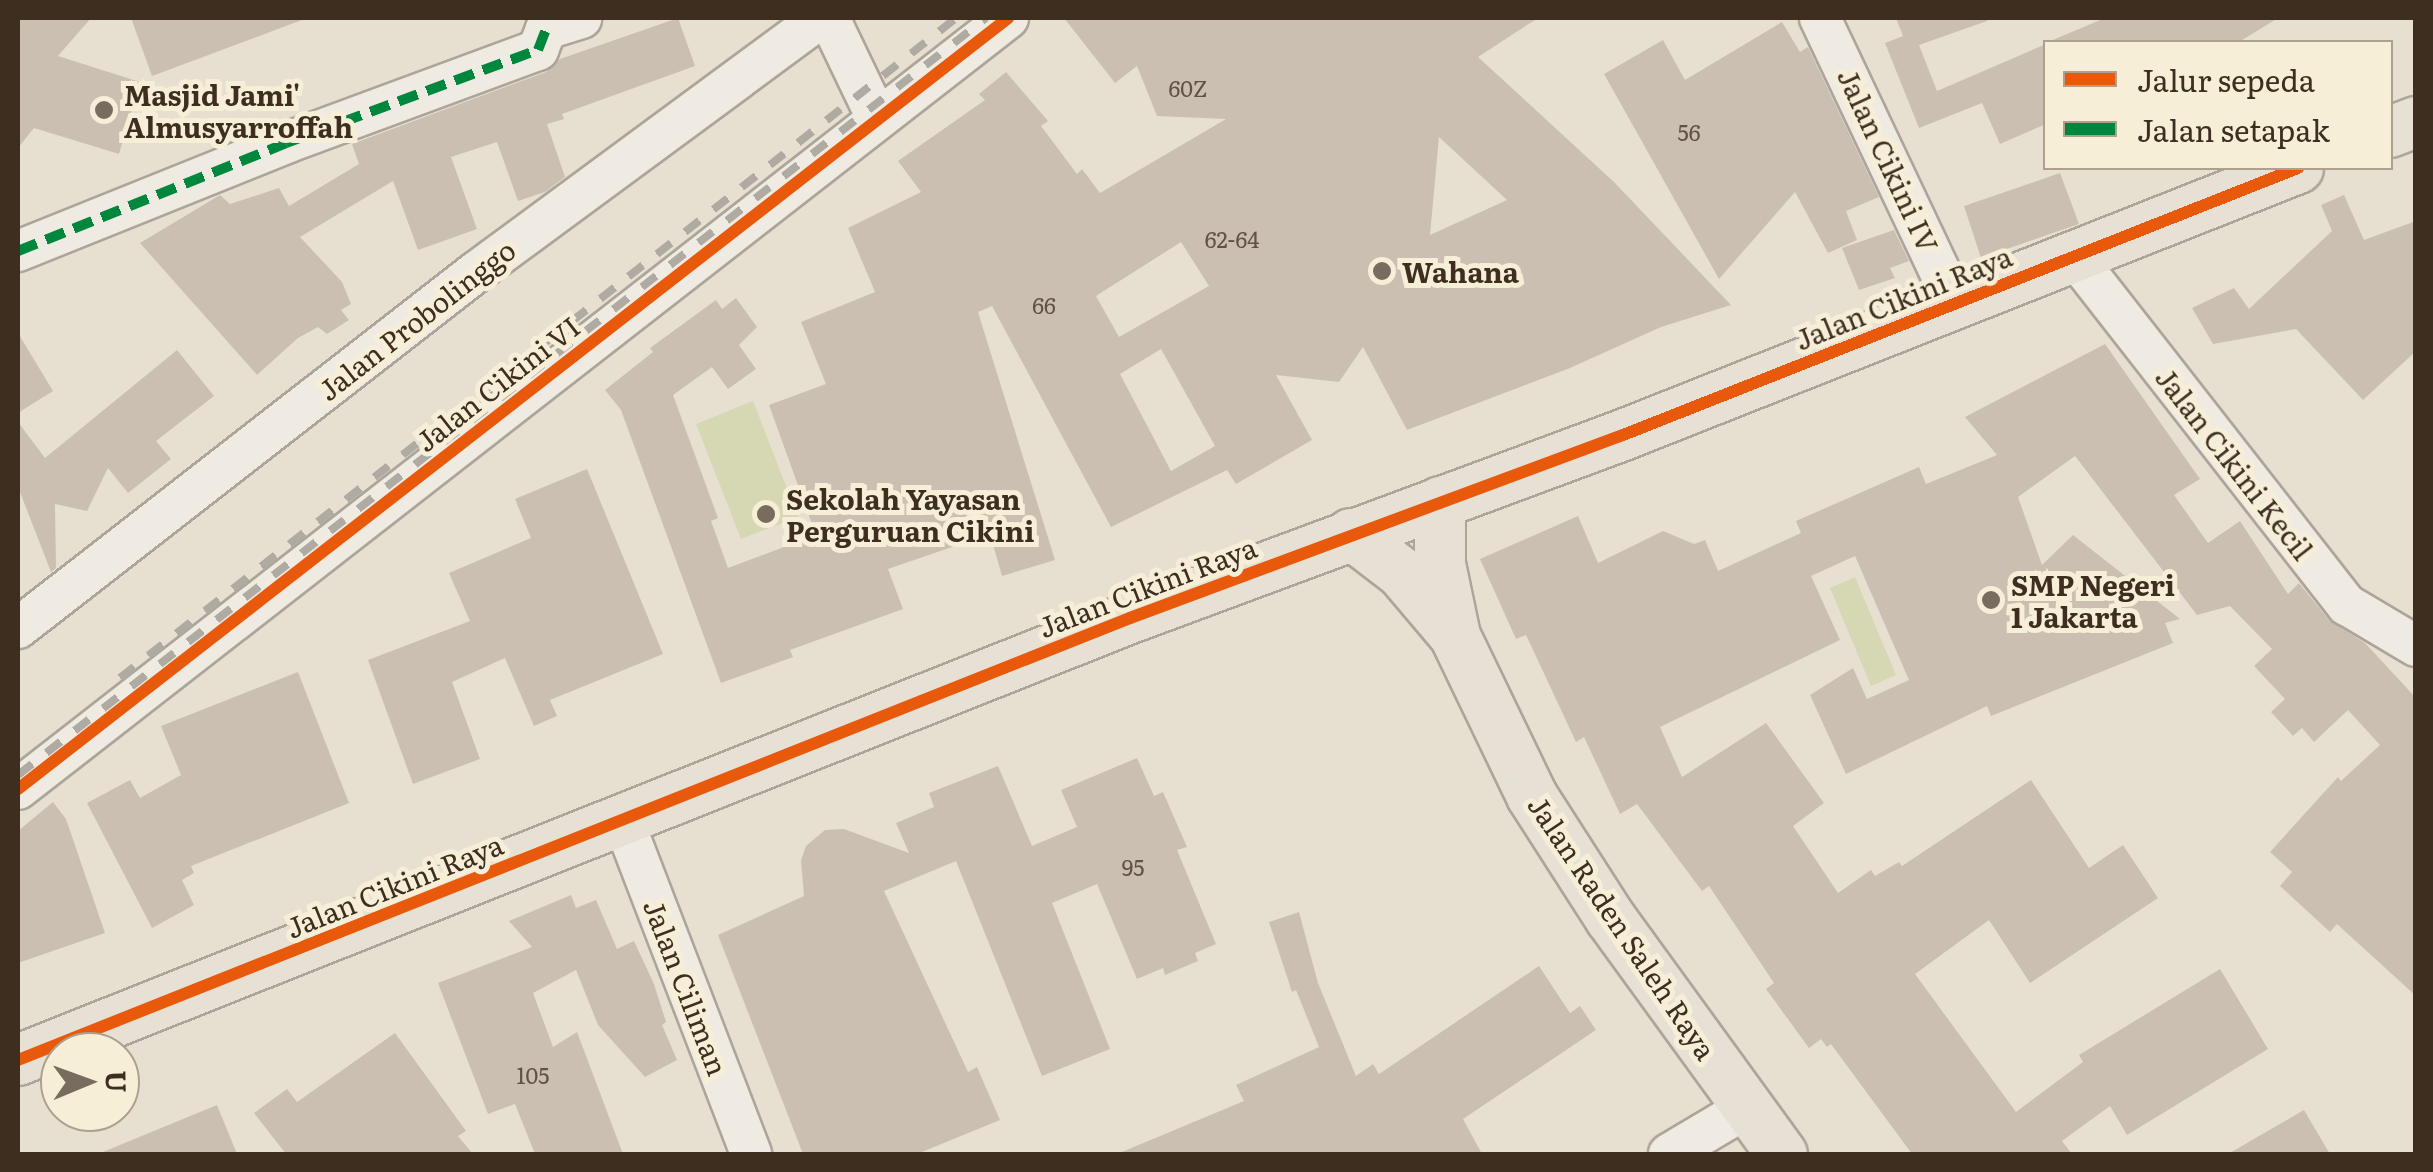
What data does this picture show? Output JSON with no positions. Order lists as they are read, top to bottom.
{
  "streets": {
    "main road": ["Jalan Cikini Raya", "Jalan Raden Saleh Raya"],
    "street": [
      "Jalan Cikini IV",
      "Jalan Probolinggo",
      "Jalan Cikini VI",
      "Jalan Cikini Kecil",
      "Jalan Ciliman"
    ]
  },
  "crossings": [
    ["Jalan Cikini IV", "Jalan Cikini Raya"],
    ["Jalan Cikini Raya", "Jalan Cikini Kecil"],
    ["Jalan Cikini Raya", "Jalan Raden Saleh Raya"],
    ["Jalan Cikini Raya", "Jalan Ciliman"]
  ],
  "places": [
    "Masjid Jami' Almusyarroffah",
    "Wahana",
    "Sekolah Yayasan Perguruan Cikini",
    "SMP Negeri 1 Jakarta"
  ],
  "house_numbers": [
    "60Z",
    "56",
    "62-64",
    "66",
    "95",
    "105"
  ],
  "legend": ["Jalur sepeda", "Jalan setapak"],
  "north": "right"
}
